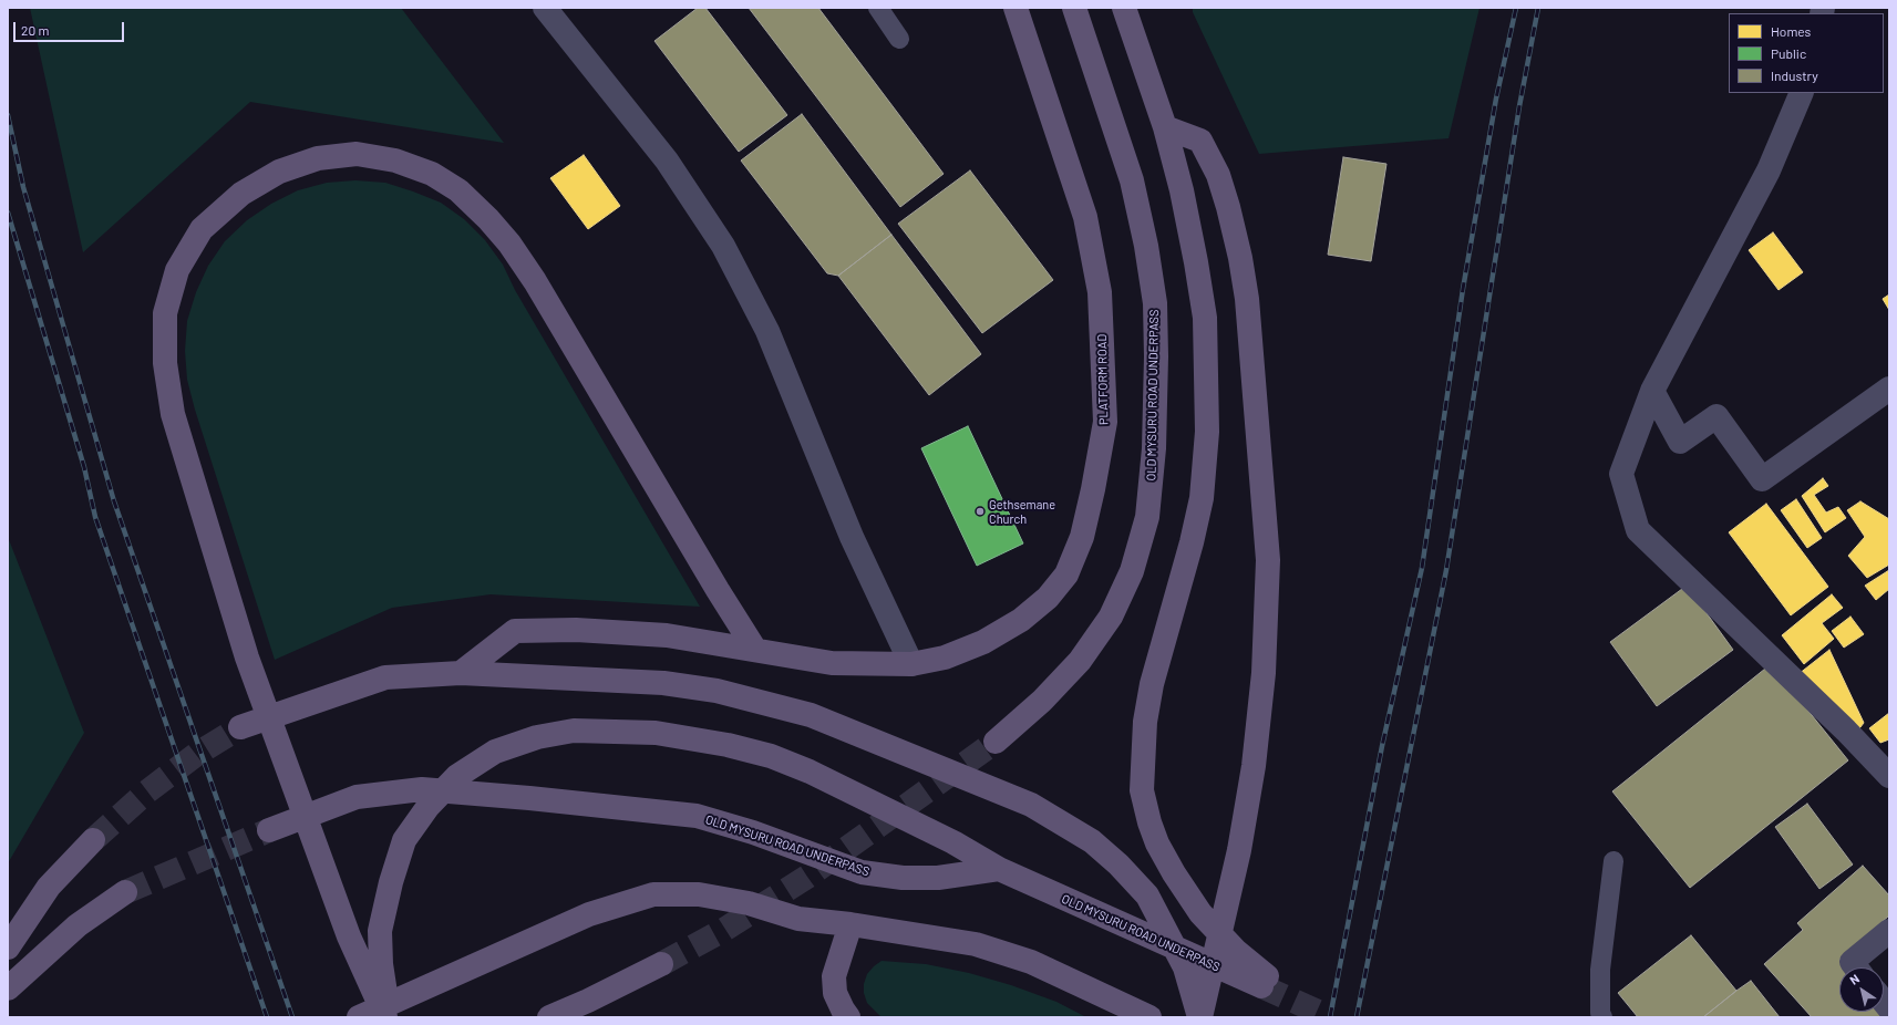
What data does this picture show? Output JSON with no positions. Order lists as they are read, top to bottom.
{
  "streets": {
    "main road": ["PLATFORM ROAD", "OLD MYSURU ROAD UNDERPASS"]
  },
  "places": ["Gethsemane Church"],
  "legend": ["Homes", "Public", "Industry"],
  "scale_bar": "20 m",
  "north": "top left"
}
